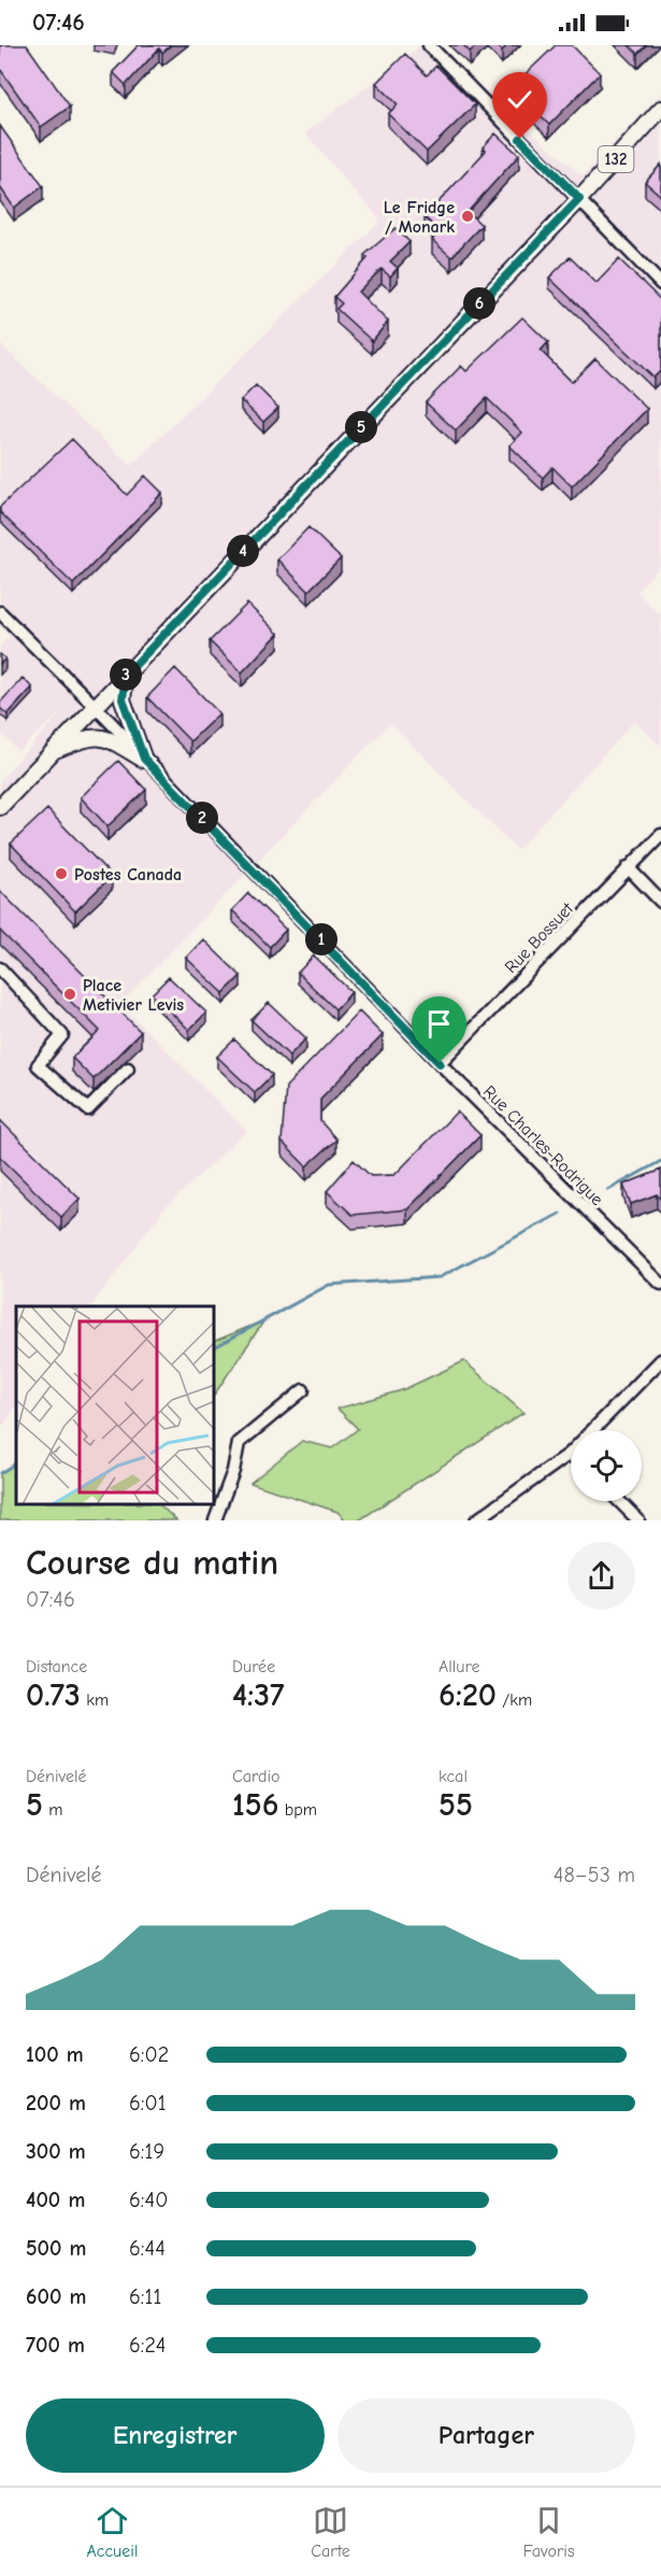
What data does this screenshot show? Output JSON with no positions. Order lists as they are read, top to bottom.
{
  "streets": {
    "main road": ["132"],
    "street": ["Rue Bossuet", "Rue Charles-Rodrigue"]
  },
  "crossings": [
    ["132", "Rue Charles-Rodrigue"],
    ["Rue Bossuet", "Rue Charles-Rodrigue"]
  ],
  "places": ["Le Fridge / Monark", "Postes Canada", "Place Metivier Levis"],
  "page": {
    "status": "07:46",
    "pins": [
      "6",
      "5",
      "4",
      "3",
      "2",
      "1"
    ],
    "heading": ["Course du matin", "07:46"],
    "stats": [
      ["Distance", "0.73 km"],
      ["Durée", "4:37"],
      ["Allure", "6:20 /km"],
      ["Dénivelé", "5 m"],
      ["Cardio", "156 bpm"],
      ["kcal", "55"]
    ],
    "chart": ["Dénivelé", "48–53 m"],
    "list": [
      {
        "name": "100 m",
        "note": "6:02"
      },
      {
        "name": "200 m",
        "note": "6:01"
      },
      {
        "name": "300 m",
        "note": "6:19"
      },
      {
        "name": "400 m",
        "note": "6:40"
      },
      {
        "name": "500 m",
        "note": "6:44"
      },
      {
        "name": "600 m",
        "note": "6:11"
      },
      {
        "name": "700 m",
        "note": "6:24"
      }
    ],
    "buttons": ["Enregistrer", "Partager"],
    "tabs": ["Accueil", "Carte", "Favoris"]
  }
}
